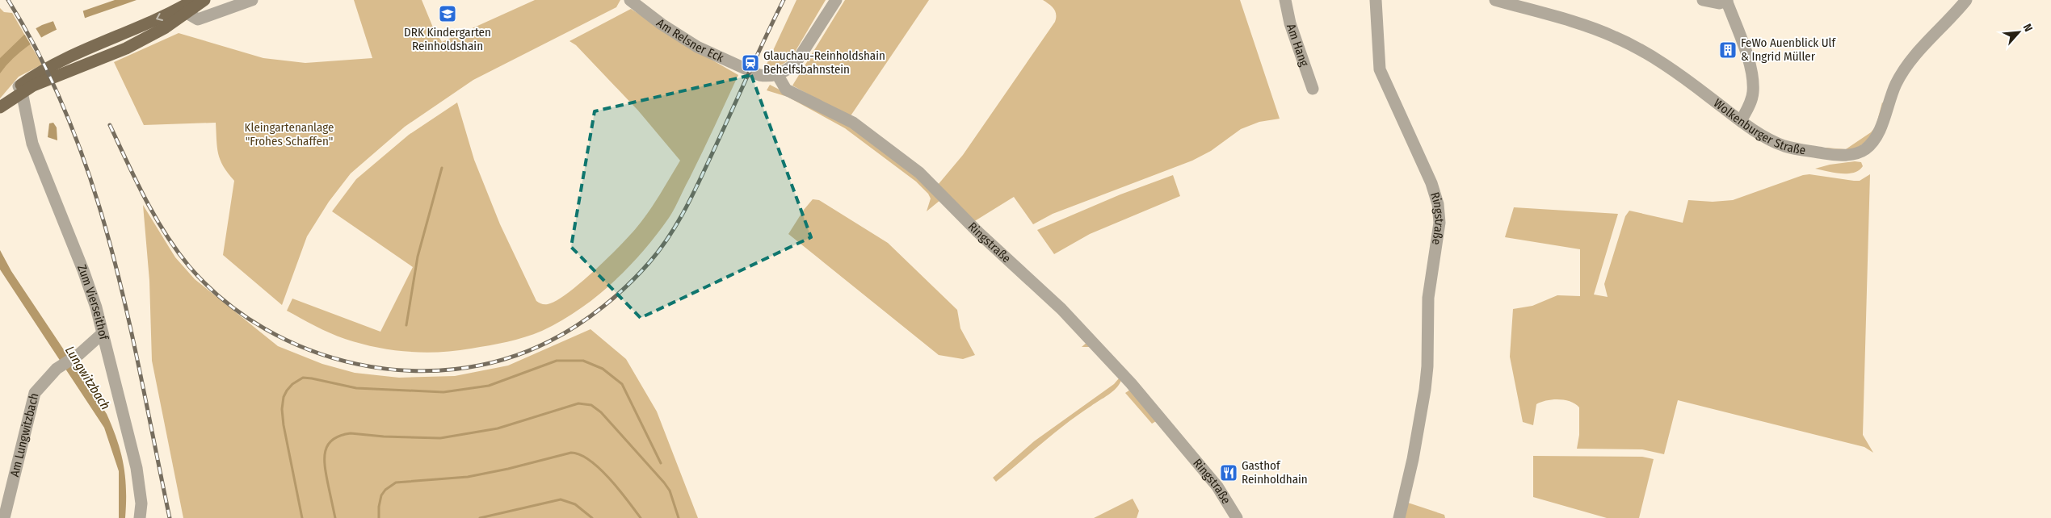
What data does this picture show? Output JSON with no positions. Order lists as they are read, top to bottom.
{
  "streets": {
    "street": [
      "Am Relsner Eck",
      "Am Hang",
      "Wolkenburger Straße",
      "Ringstraße",
      "Zum Vierseithof",
      "Am Lungwitzbach"
    ]
  },
  "crossings": [
    ["Am Relsner Eck", "Ringstraße"],
    ["Zum Vierseithof", "Am Lungwitzbach"]
  ],
  "water": ["Lungwitzbach"],
  "parks": ["Kleingartenanlage \"Frohes Schaffen\""],
  "places": {
    "school or university": ["DRK Kindergarten Reinholdshain"],
    "building": ["FeWo Auenblick Ulf & Ingrid Müller"],
    "station": ["Glauchau-Reinholdshain Behelfsbahnstein"],
    "restaurant": ["Gasthof Reinholdhain"]
  },
  "north": "top right"
}
